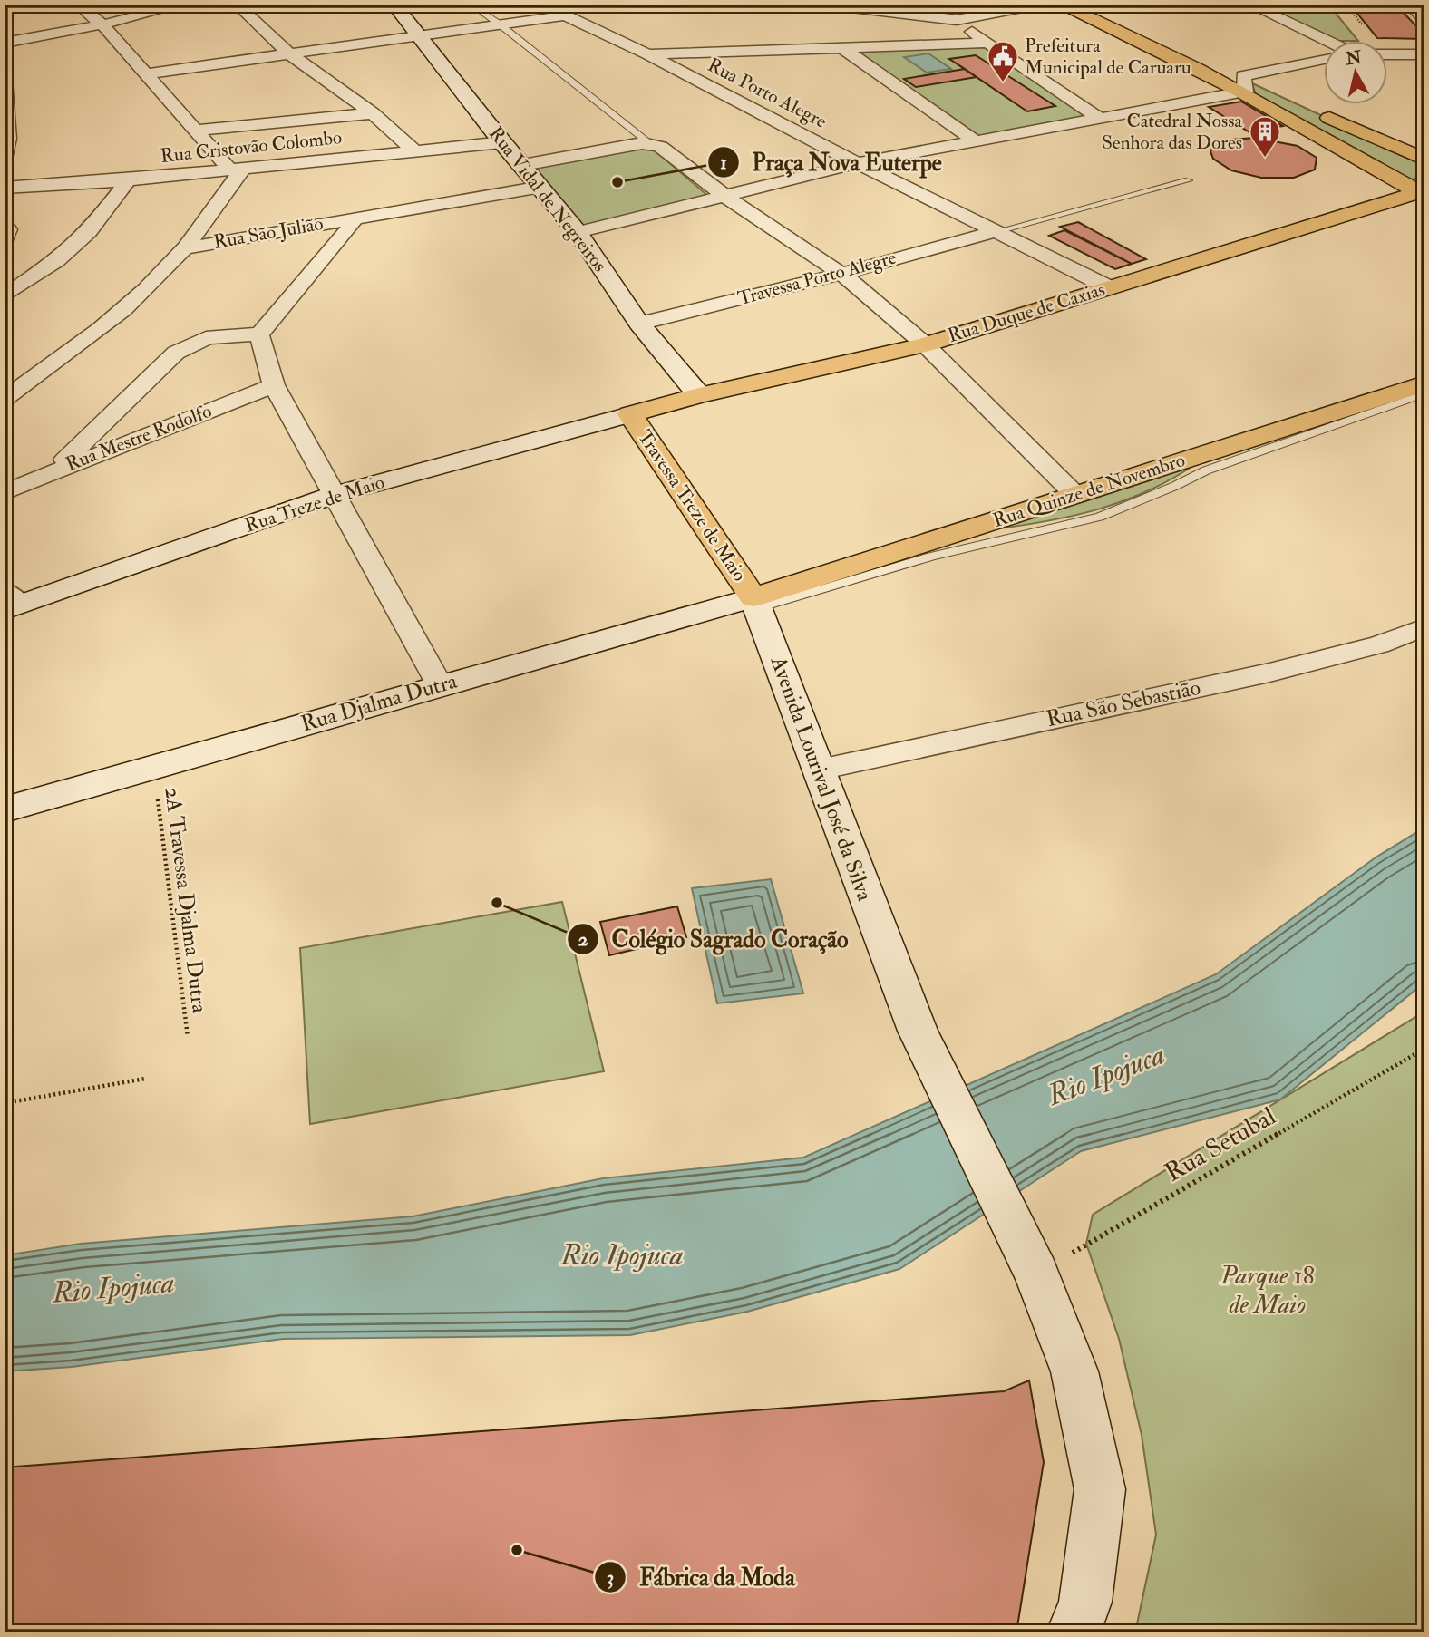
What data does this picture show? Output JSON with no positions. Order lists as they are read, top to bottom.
{
  "streets": {
    "main road": ["Rua Duque de Caxias", "Rua Quinze de Novembro", "Travessa Treze de Maio"],
    "street": [
      "Rua Porto Alegre",
      "Rua Cristovão Colombo",
      "Rua Vidal de Negreiros",
      "Rua São Julião",
      "Travessa Porto Alegre",
      "Rua Mestre Rodolfo",
      "Rua Treze de Maio",
      "Rua Djalma Dutra",
      "Rua São Sebastião",
      "Avenida Lourival José da Silva"
    ],
    "path": ["2A Travessa Djalma Dutra", "Rua Setubal"]
  },
  "crossings": [
    ["Rua Porto Alegre", "Travessa Porto Alegre"],
    ["Rua Porto Alegre", "Rua Duque de Caxias"],
    ["Rua Cristovão Colombo", "Rua Vidal de Negreiros"],
    ["Rua Vidal de Negreiros", "Rua São Julião"],
    ["Rua Vidal de Negreiros", "Travessa Porto Alegre"],
    ["Rua Vidal de Negreiros", "Rua Duque de Caxias"],
    ["Rua Duque de Caxias", "Rua Treze de Maio"],
    ["Rua Duque de Caxias", "Travessa Treze de Maio"],
    ["Rua Quinze de Novembro", "Travessa Treze de Maio"],
    ["Rua Quinze de Novembro", "Rua Djalma Dutra"],
    ["Rua Quinze de Novembro", "Avenida Lourival José da Silva"],
    ["Rua Treze de Maio", "Travessa Treze de Maio"],
    ["Travessa Treze de Maio", "Rua Djalma Dutra"],
    ["Travessa Treze de Maio", "Avenida Lourival José da Silva"],
    ["Rua Djalma Dutra", "Avenida Lourival José da Silva"],
    ["Rua Djalma Dutra", "2A Travessa Djalma Dutra"],
    ["Rua São Sebastião", "Avenida Lourival José da Silva"],
    ["Avenida Lourival José da Silva", "Rua Setubal"]
  ],
  "water": ["Rio Ipojuca"],
  "parks": ["Parque 18 de Maio"],
  "places": {
    "public building": ["Prefeitura Municipal de Caruaru"],
    "building": ["Catedral Nossa Senhora das Dores"],
    "other": ["Praça Nova Euterpe", "Colégio Sagrado Coração", "Fábrica da Moda"]
  },
  "north": "top"
}
